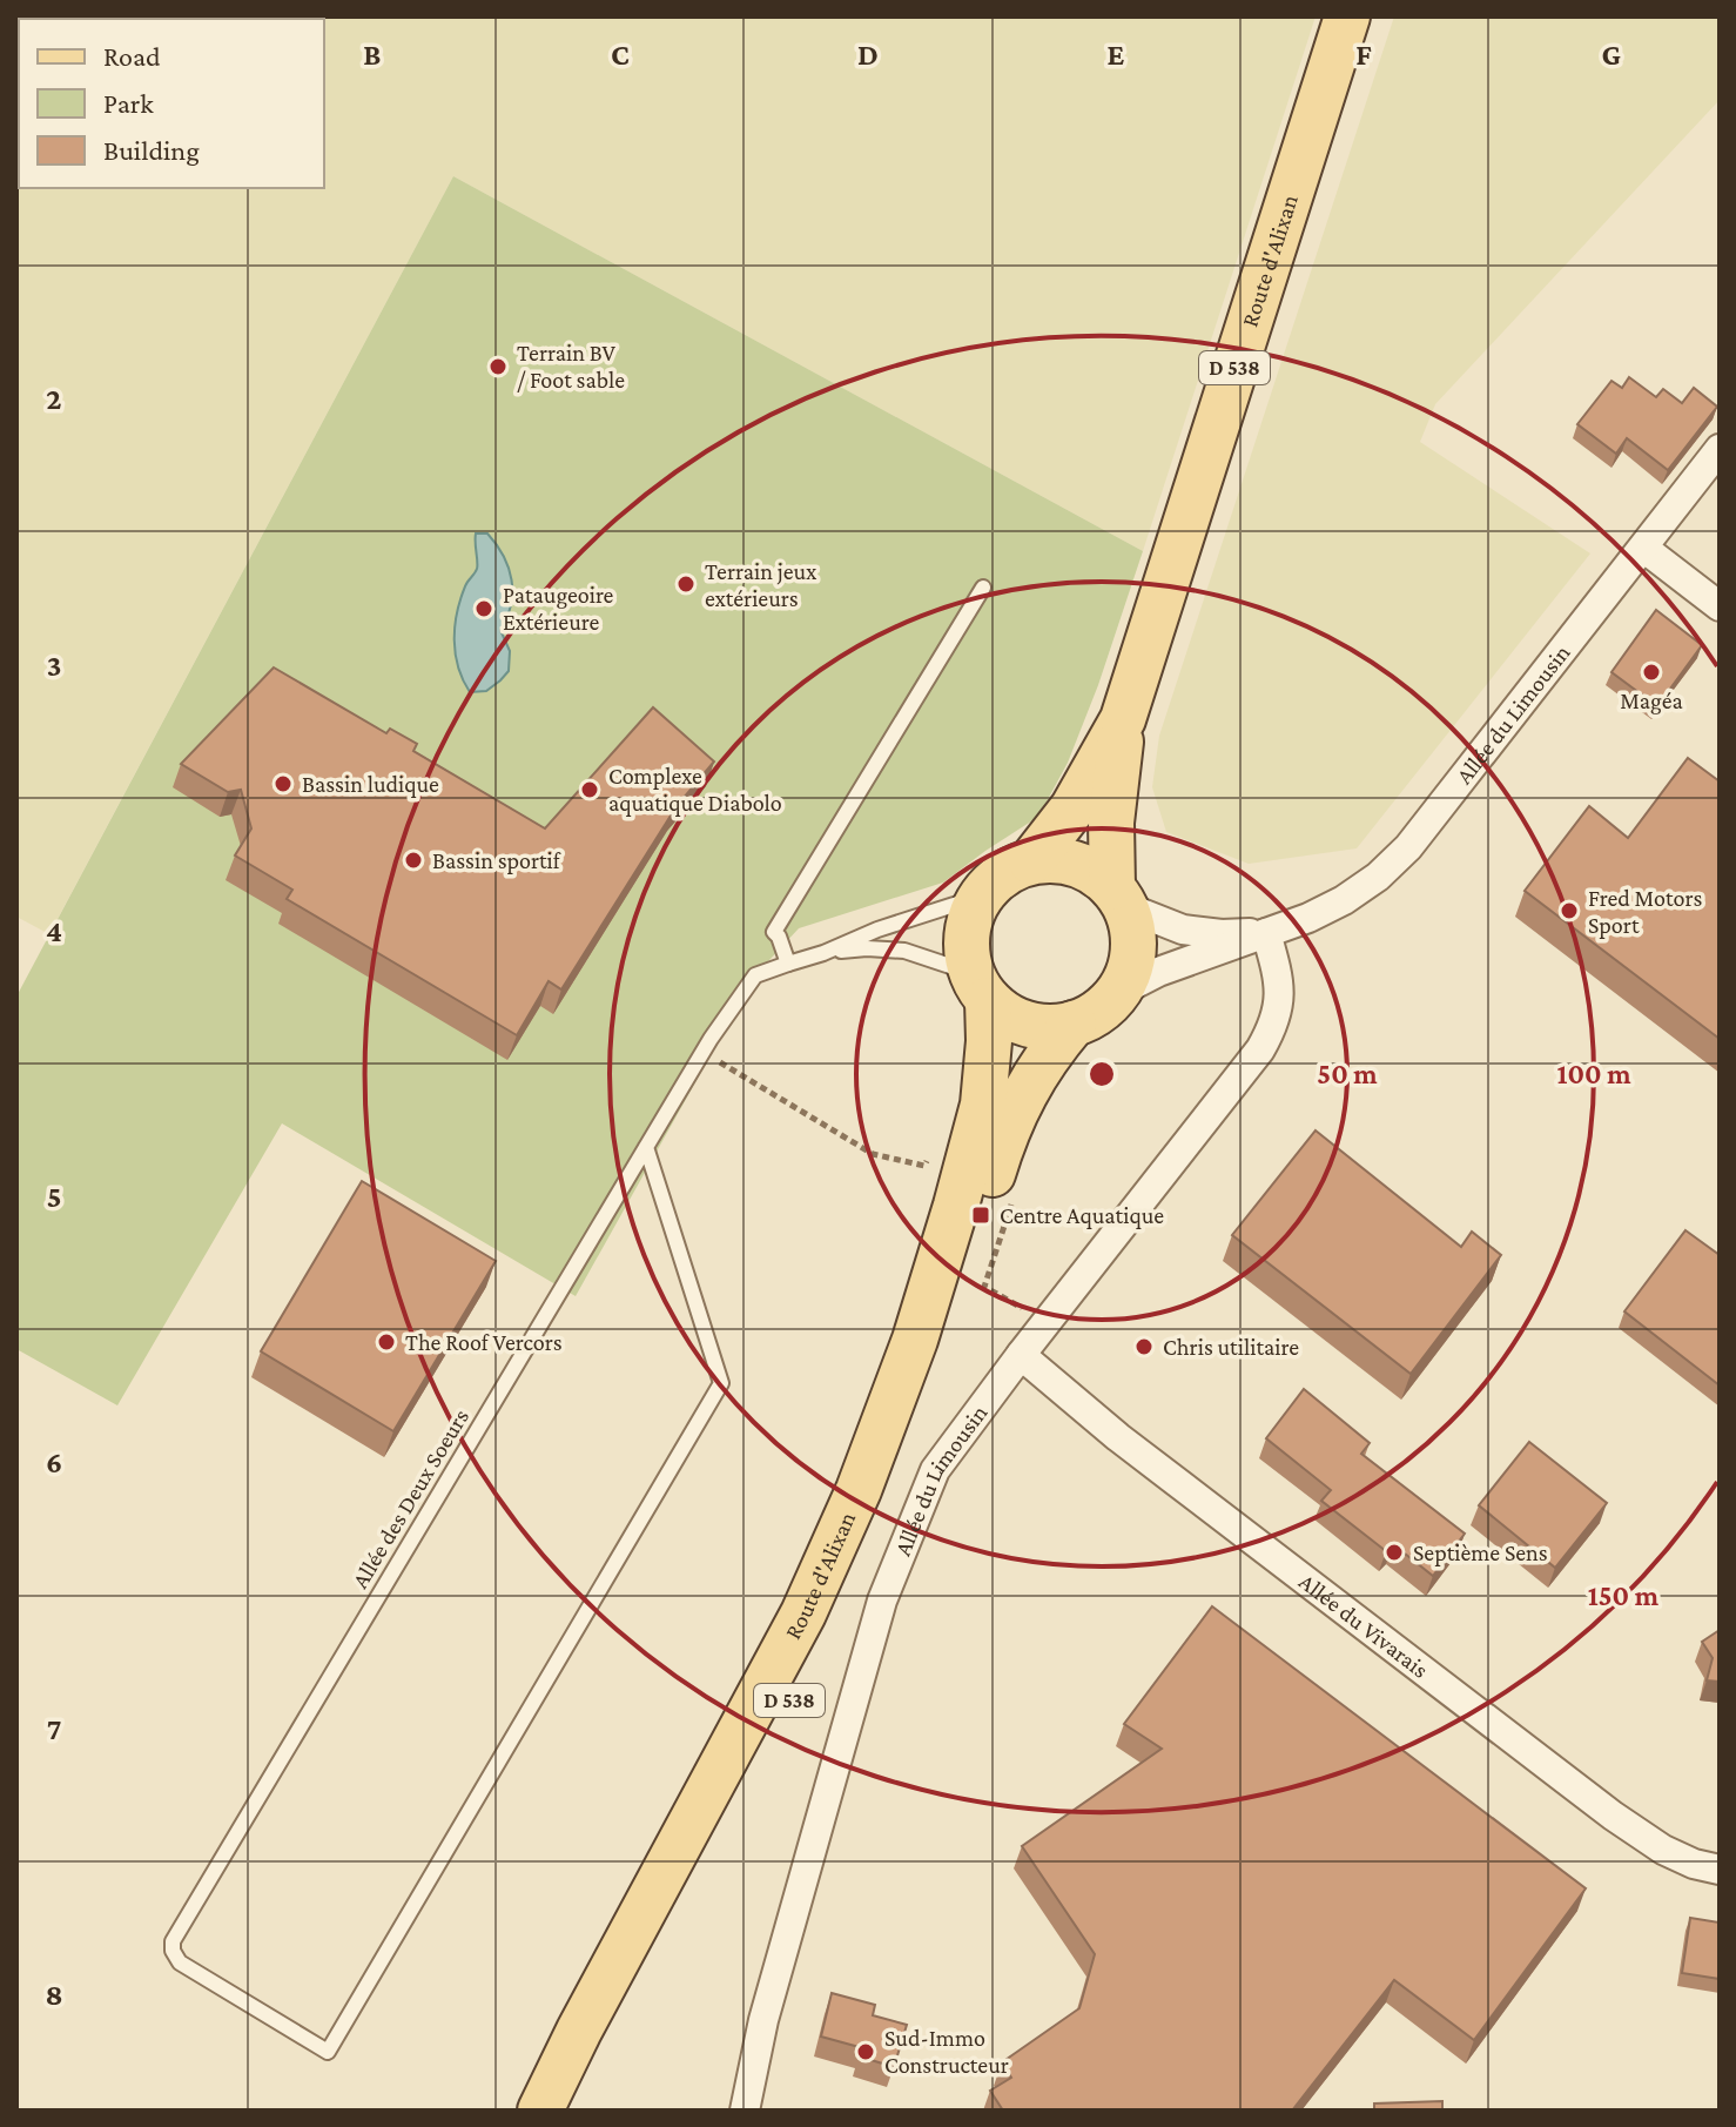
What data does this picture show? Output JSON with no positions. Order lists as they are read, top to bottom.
{
  "streets": {
    "main road": ["Route d'Alixan", "D 538"],
    "street": ["Allée du Limousin", "Allée du Vivarais"],
    "lane": ["Allée des Deux Soeurs"]
  },
  "crossings": [
    ["Route d'Alixan", "Allée du Limousin"],
    ["Route d'Alixan", "Allée des Deux Soeurs"],
    ["Allée du Limousin", "Allée des Deux Soeurs"],
    ["Allée du Limousin", "Allée du Vivarais"]
  ],
  "places": {
    "other": [
      "Terrain BV / Foot sable",
      "Terrain jeux extérieurs",
      "Pataugeoire Extérieure",
      "Magéa",
      "Bassin ludique",
      "Complexe aquatique Diabolo",
      "Bassin sportif",
      "Fred Motors Sport",
      "The Roof Vercors",
      "Chris utilitaire",
      "Septième Sens",
      "Sud-Immo Constructeur"
    ],
    "transit": ["Centre Aquatique"]
  },
  "legend": ["Road", "Park", "Building"],
  "grid": {
    "columns": [
      "B",
      "C",
      "D",
      "E",
      "F",
      "G"
    ],
    "rows": [
      "2",
      "3",
      "4",
      "5",
      "6",
      "7",
      "8"
    ]
  },
  "rings": ["50 m", "100 m", "150 m"]
}
